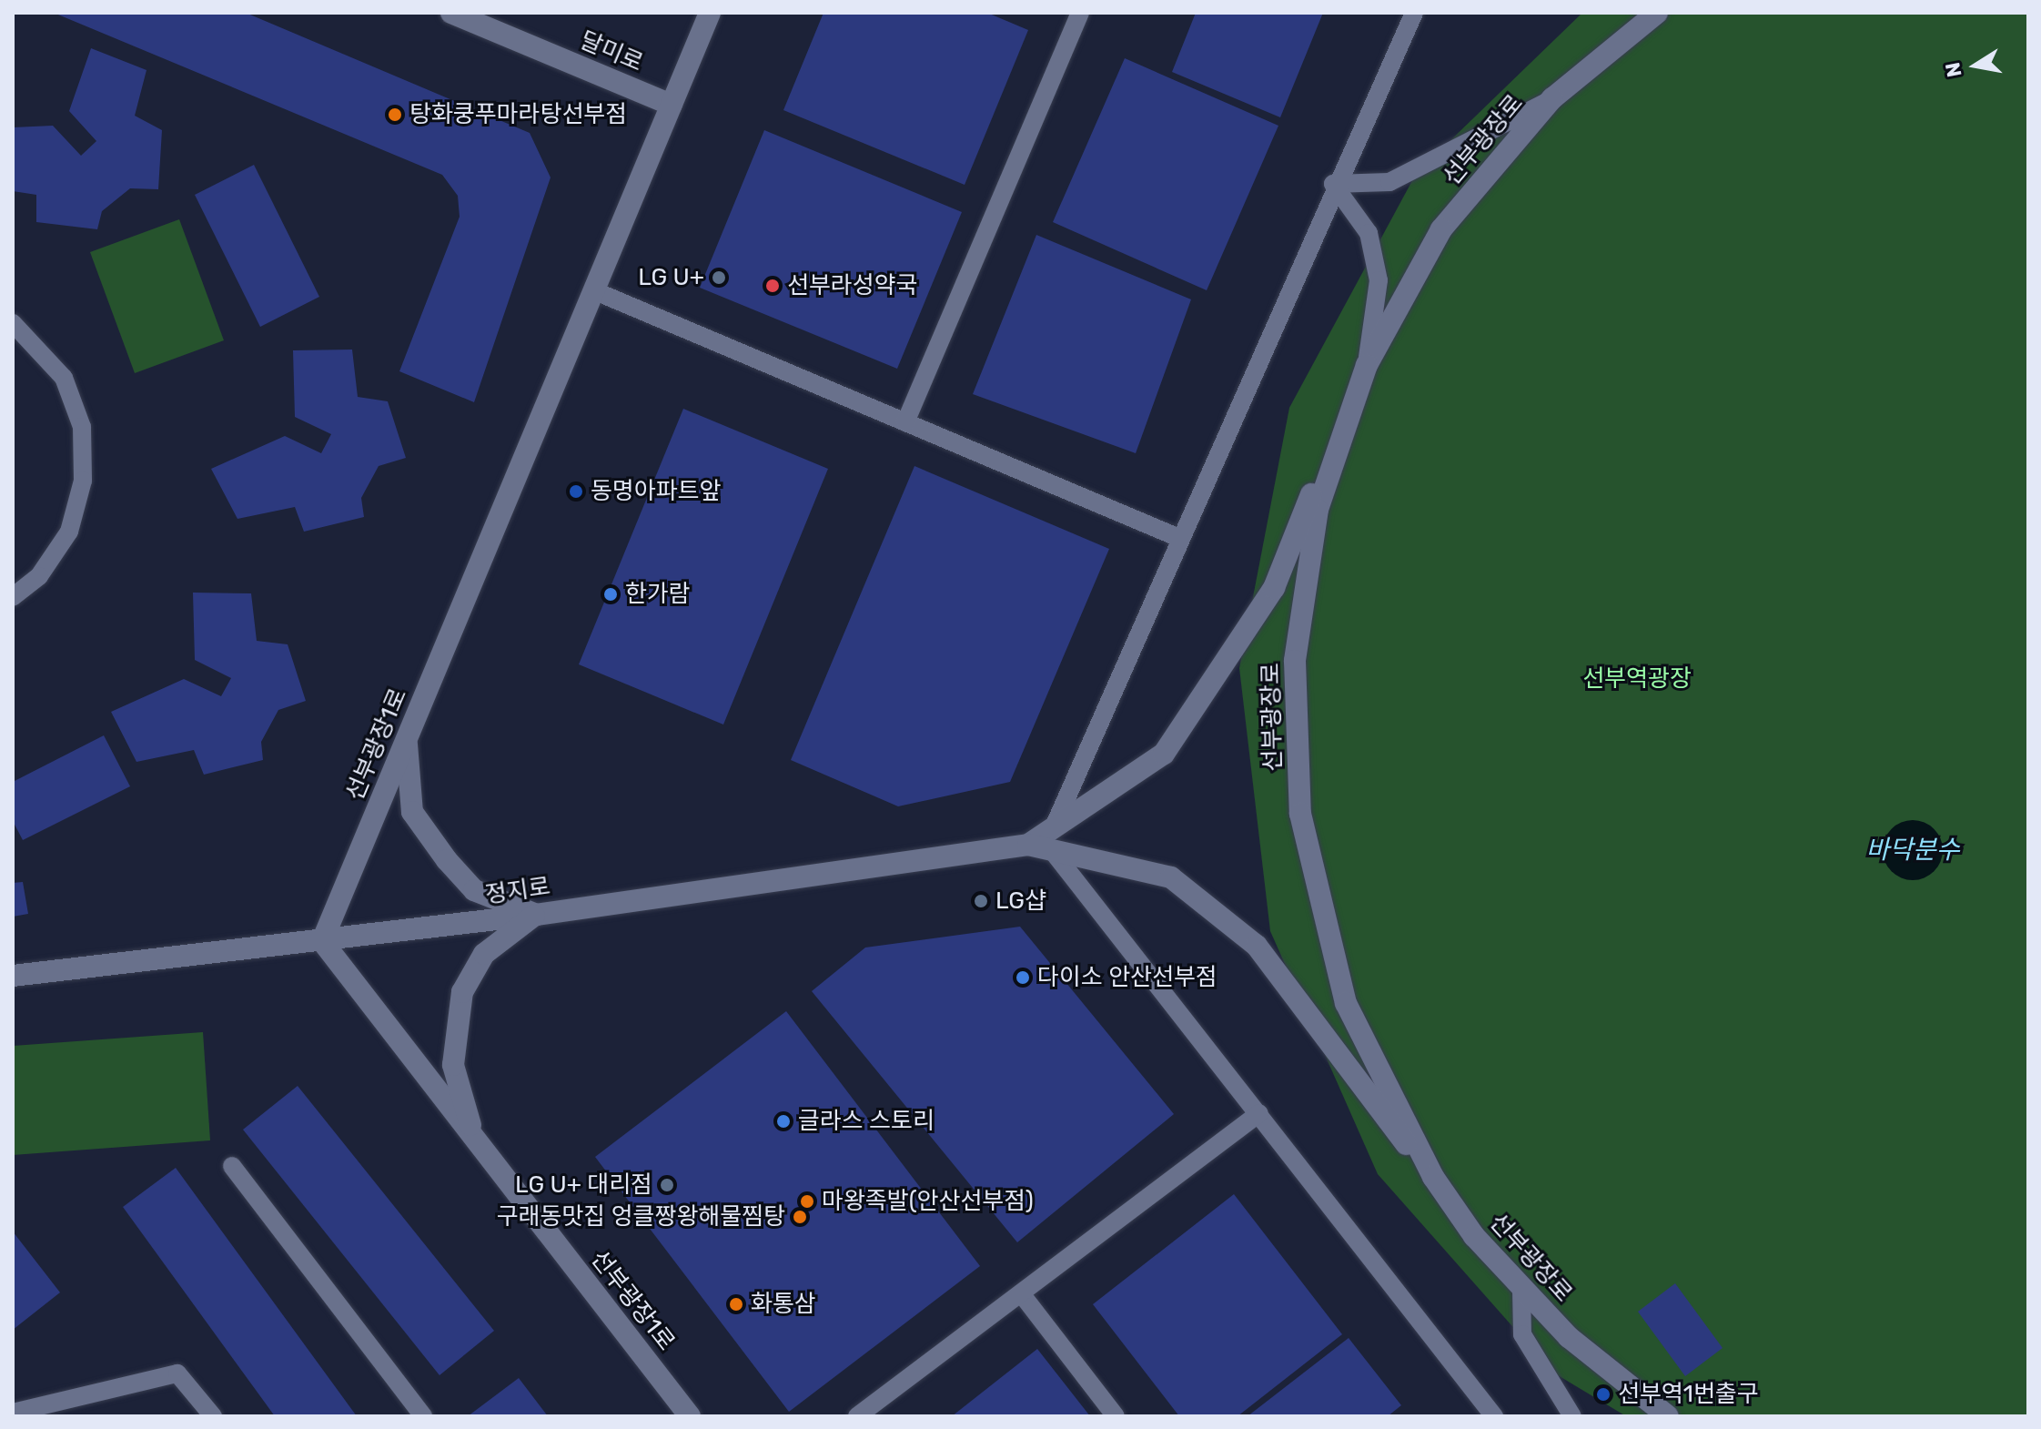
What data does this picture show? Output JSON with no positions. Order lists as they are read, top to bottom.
{
  "streets": {
    "street": [
      "달미로",
      "선부광장로",
      "선부광장1로",
      "정지로"
    ]
  },
  "crossings": [
    ["달미로", "선부광장1로"],
    ["선부광장1로", "정지로"]
  ],
  "water": ["바닥분수"],
  "parks": ["선부역광장"],
  "places": [
    "탕화쿵푸마라탕선부점",
    "LG U+",
    "선부라성약국",
    "동명아파트앞",
    "한가람",
    "LG샵",
    "다이소 안산선부점",
    "글라스 스토리",
    "LG U+ 대리점",
    "마왕족발(안산선부점)",
    "구래동맛집 엉클짱왕해물찜탕",
    "화통삼",
    "선부역1번출구"
  ],
  "north": "left"
}
